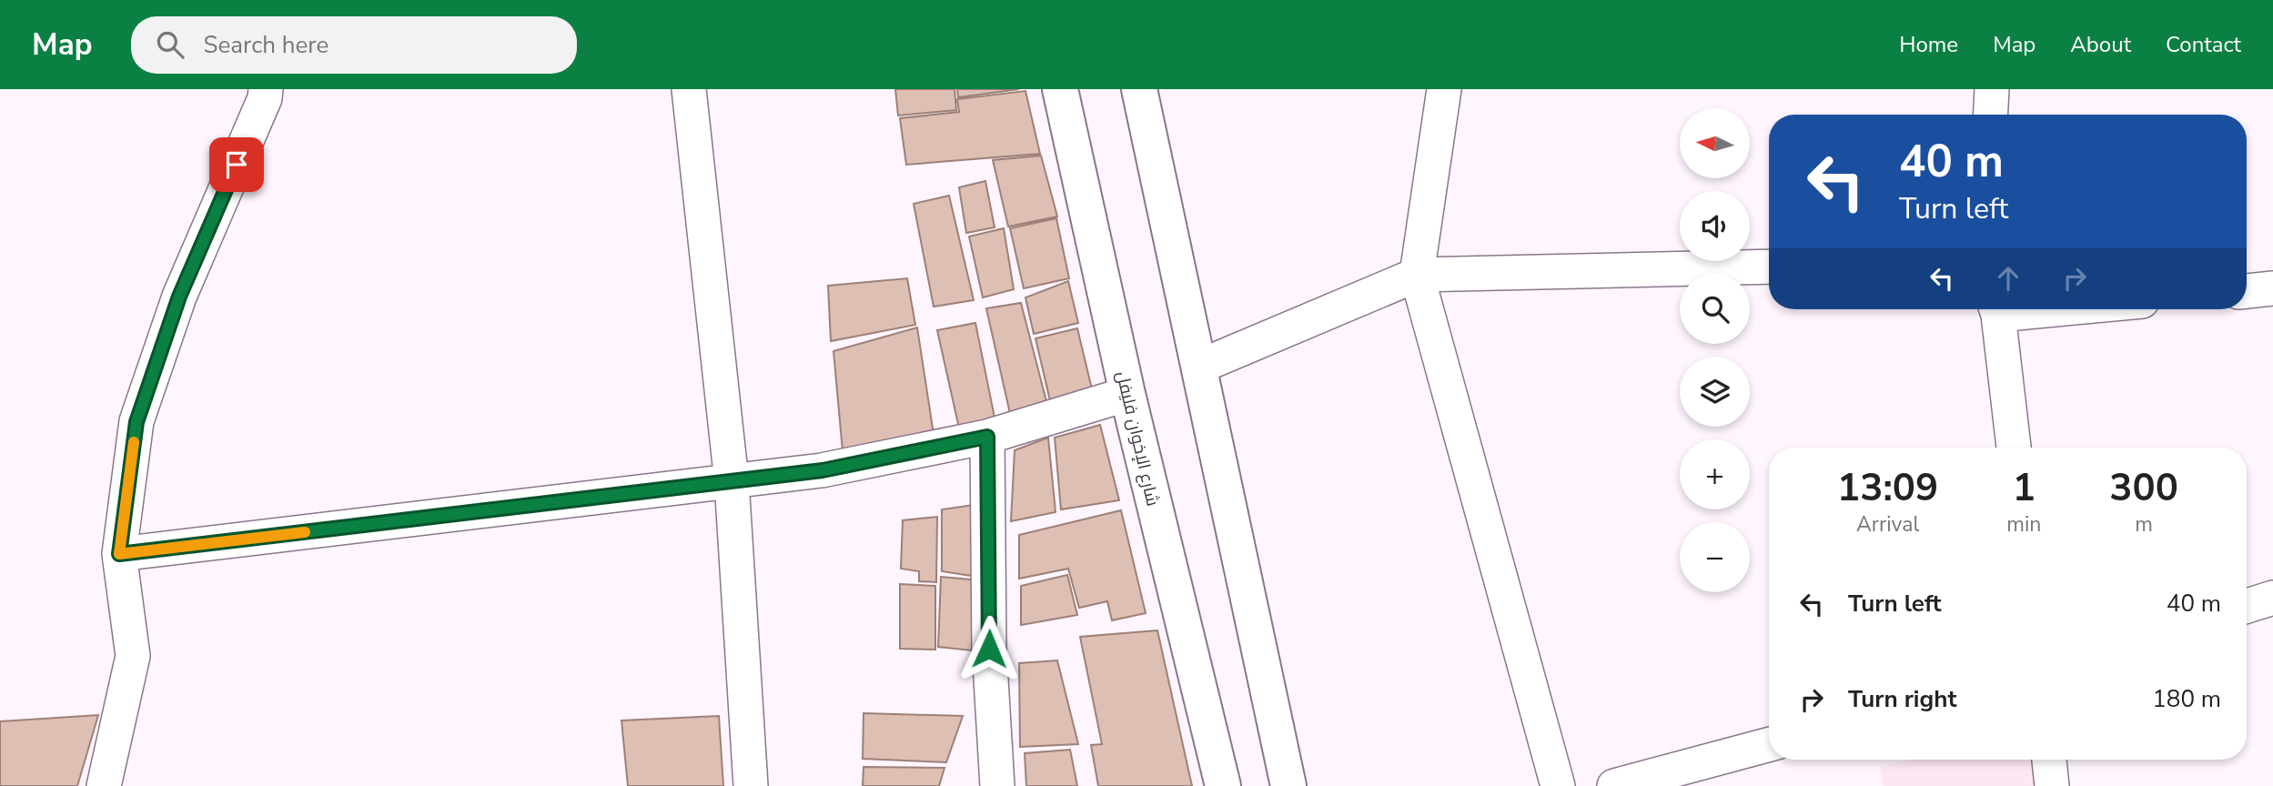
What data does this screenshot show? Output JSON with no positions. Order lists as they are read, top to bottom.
{
  "streets": {
    "main road": ["شارع الإخوان فليفل"]
  },
  "north": "left",
  "page": {
    "header": "Map",
    "search": "Search here",
    "nav": [
      "Home",
      "Map",
      "About",
      "Contact"
    ],
    "map_buttons": ["+", "−"],
    "turn": ["40 m", "Turn left"],
    "eta": [
      "13:09",
      "Arrival",
      "1",
      "min",
      "300",
      "m"
    ],
    "list": [
      {
        "name": "Turn left",
        "value": "40 m"
      },
      {
        "name": "Turn right",
        "value": "180 m"
      }
    ]
  }
}
